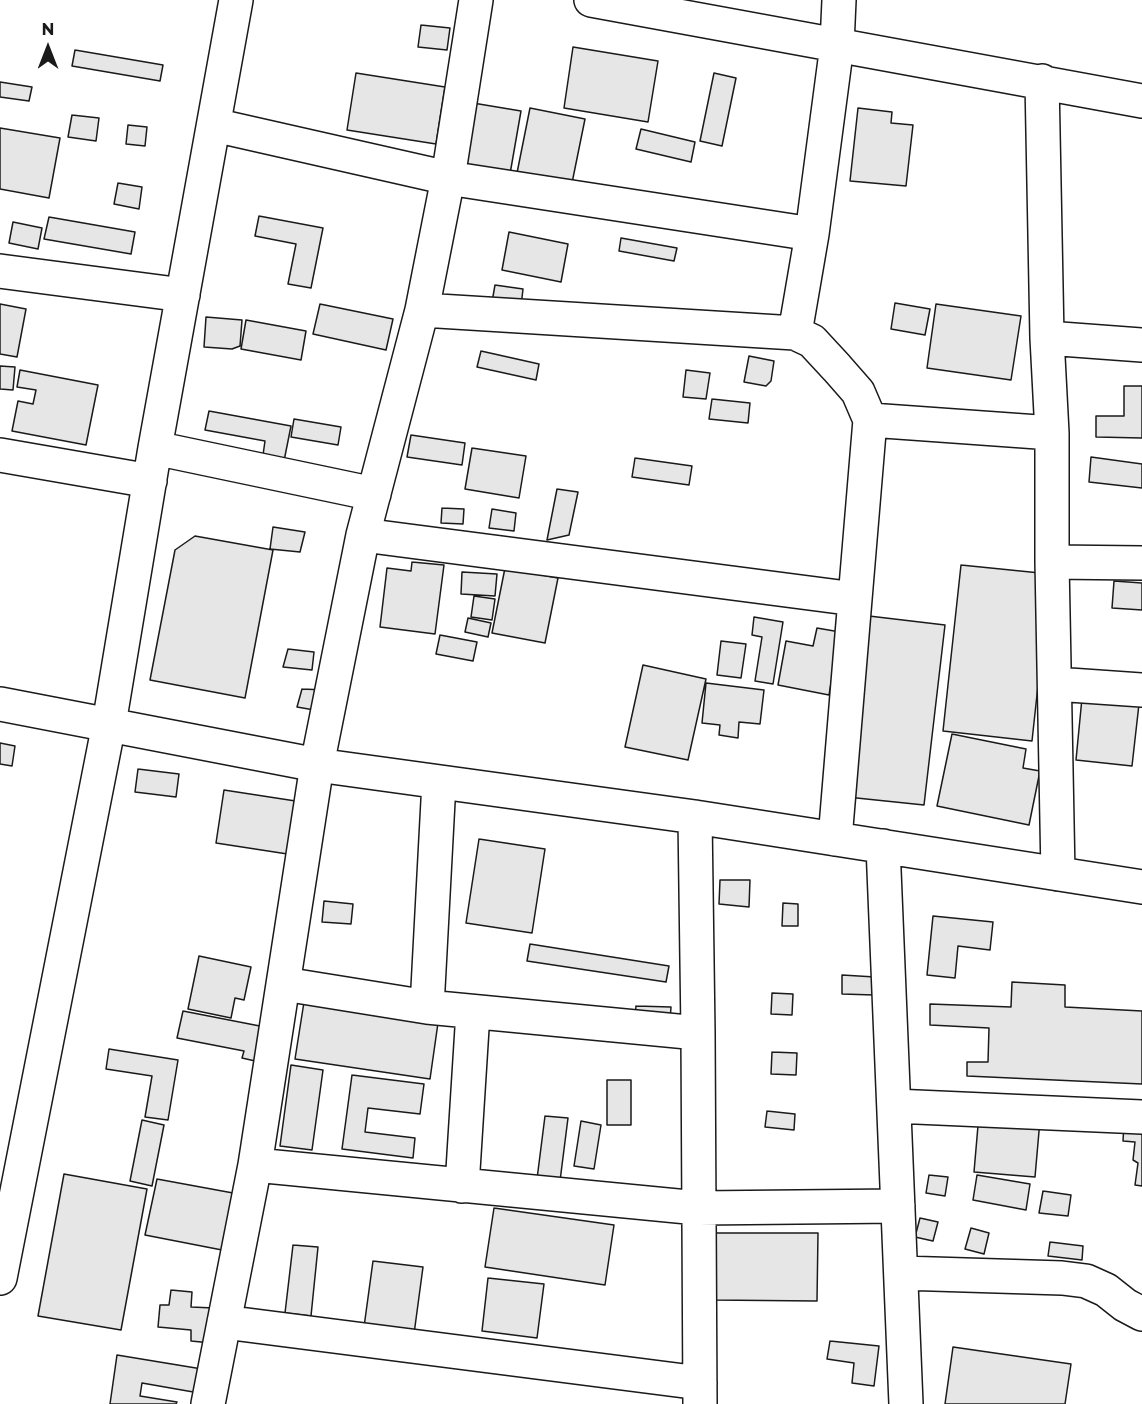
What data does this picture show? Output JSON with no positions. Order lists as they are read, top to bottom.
{
  "north": "top"
}
